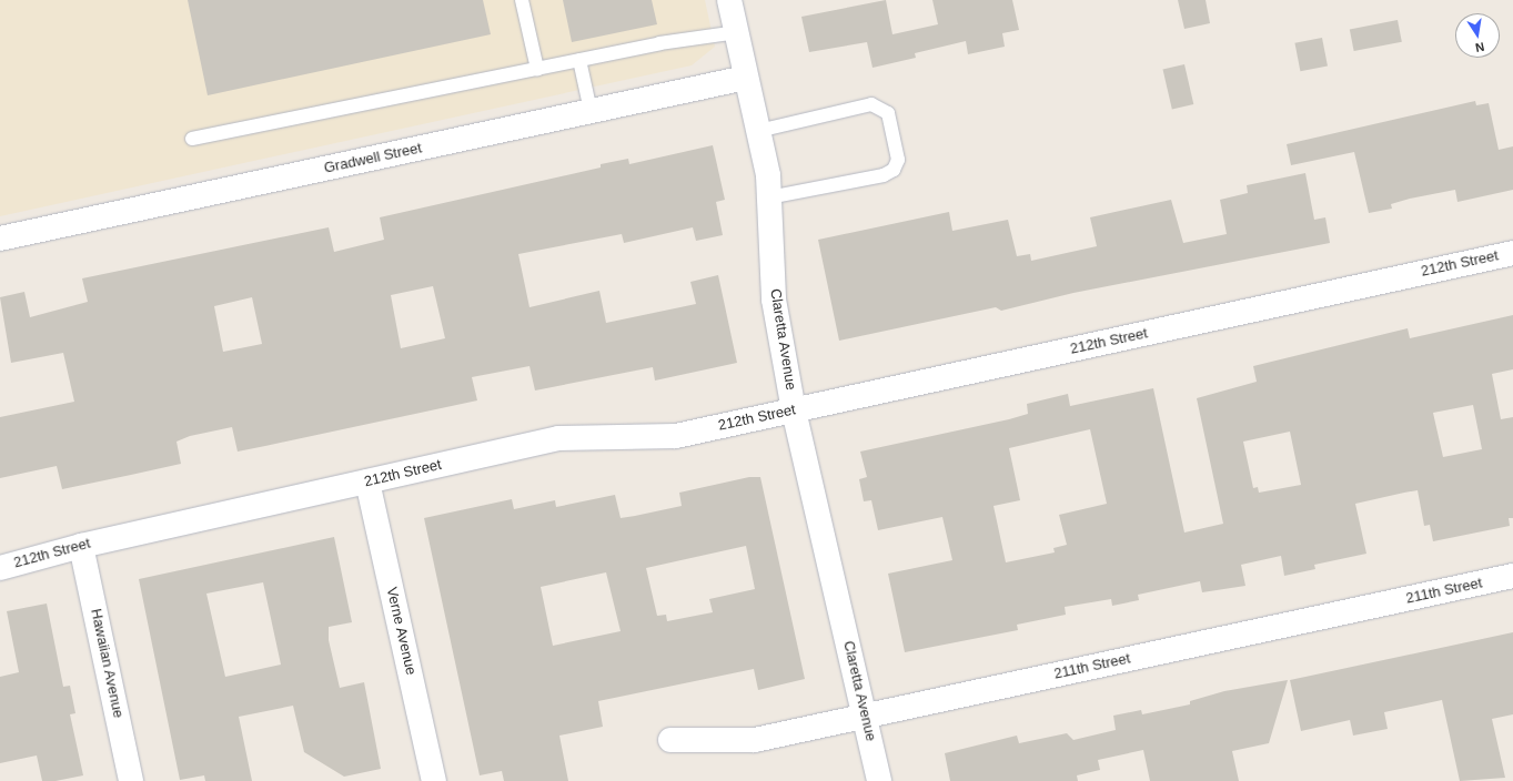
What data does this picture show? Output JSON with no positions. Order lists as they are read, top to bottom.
{
  "streets": {
    "street": [
      "Gradwell Street",
      "212th Street",
      "Claretta Avenue",
      "211th Street",
      "Verne Avenue",
      "Hawaiian Avenue"
    ]
  },
  "crossings": [
    ["Gradwell Street", "Claretta Avenue"],
    ["212th Street", "Claretta Avenue"],
    ["212th Street", "Verne Avenue"],
    ["212th Street", "Hawaiian Avenue"],
    ["Claretta Avenue", "211th Street"]
  ],
  "north": "bottom"
}
